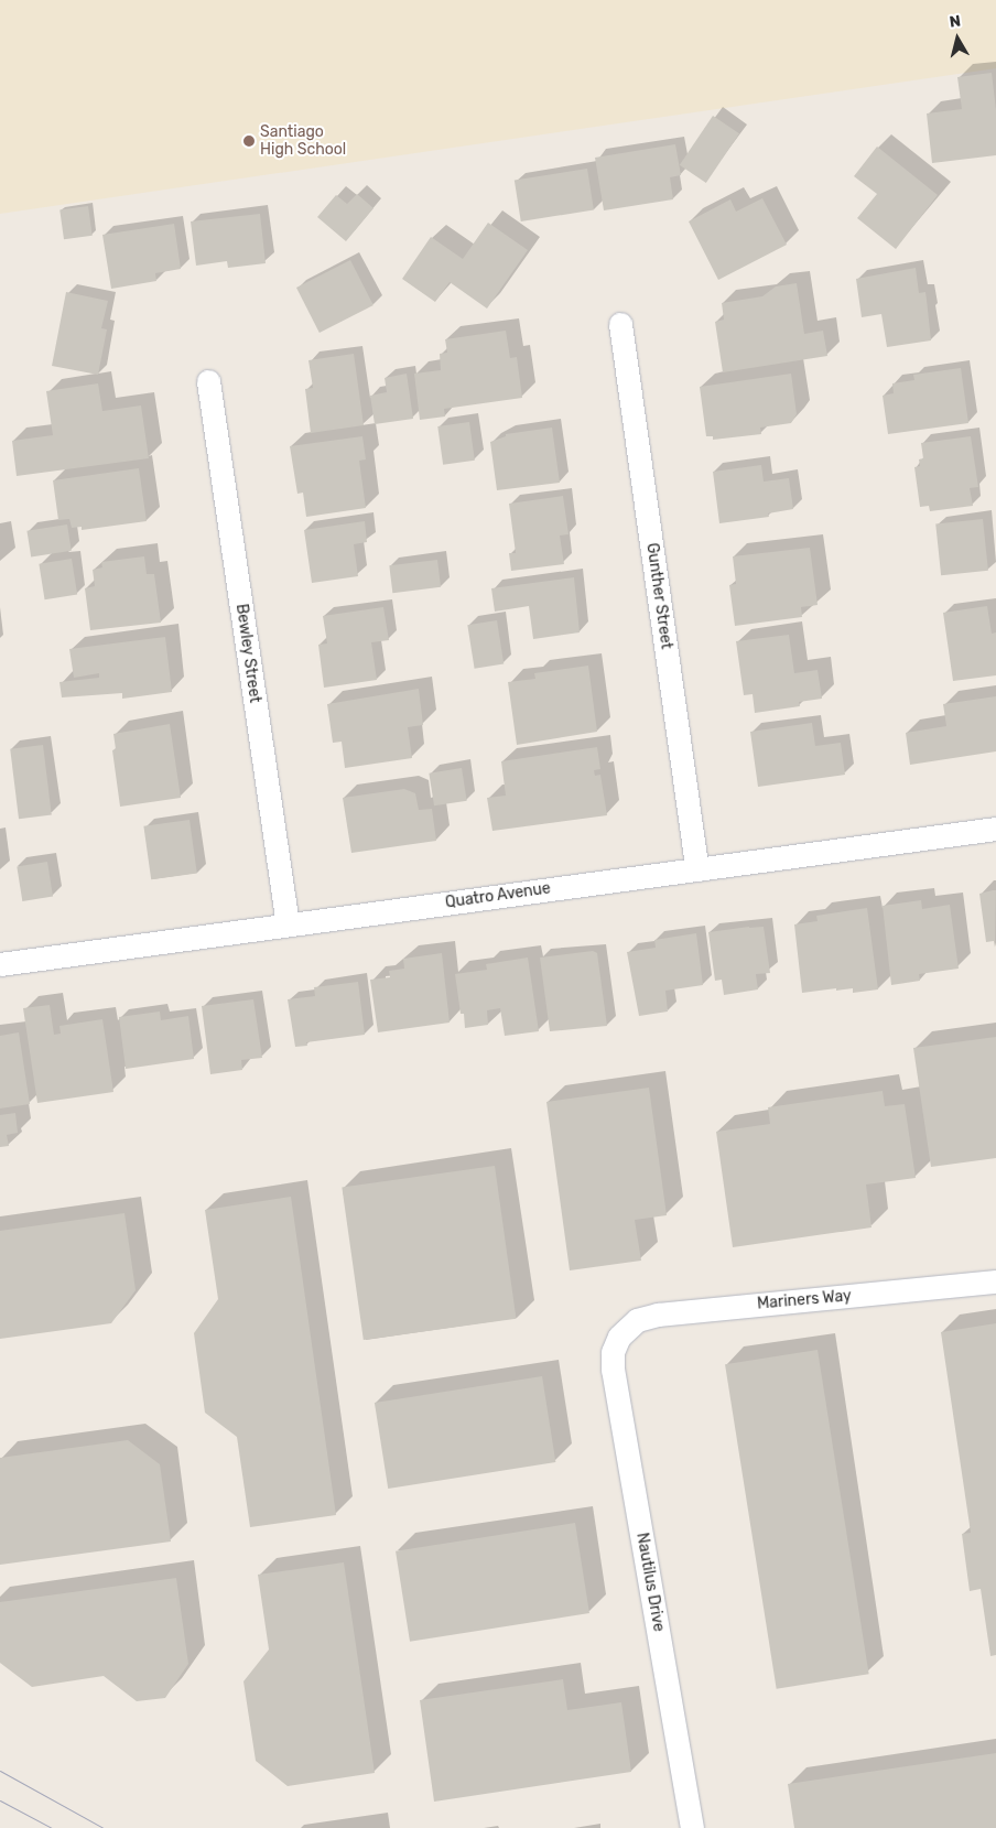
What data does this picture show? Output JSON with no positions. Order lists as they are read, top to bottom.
{
  "streets": {
    "street": [
      "Gunther Street",
      "Bewley Street",
      "Quatro Avenue",
      "Mariners Way",
      "Nautilus Drive"
    ]
  },
  "crossings": [
    ["Gunther Street", "Quatro Avenue"],
    ["Bewley Street", "Quatro Avenue"],
    ["Mariners Way", "Nautilus Drive"]
  ],
  "places": ["Santiago High School"],
  "north": "top"
}
